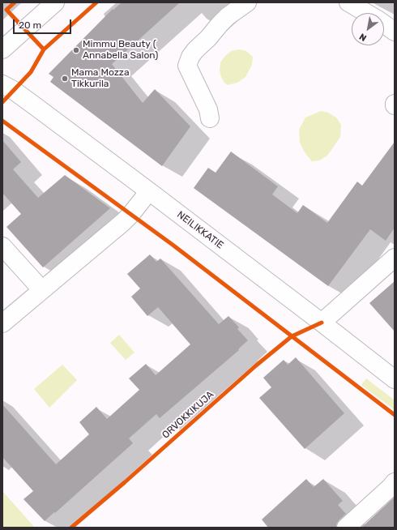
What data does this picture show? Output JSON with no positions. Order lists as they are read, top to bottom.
{
  "streets": {
    "street": ["NEILIKKATIE"],
    "cycle path": ["ORVOKKIKUJA"]
  },
  "places": ["Mimmu Beauty ( Annabella Salon)", "Mama Mozza Tikkurila"],
  "scale_bar": "20 m",
  "north": "bottom left"
}
